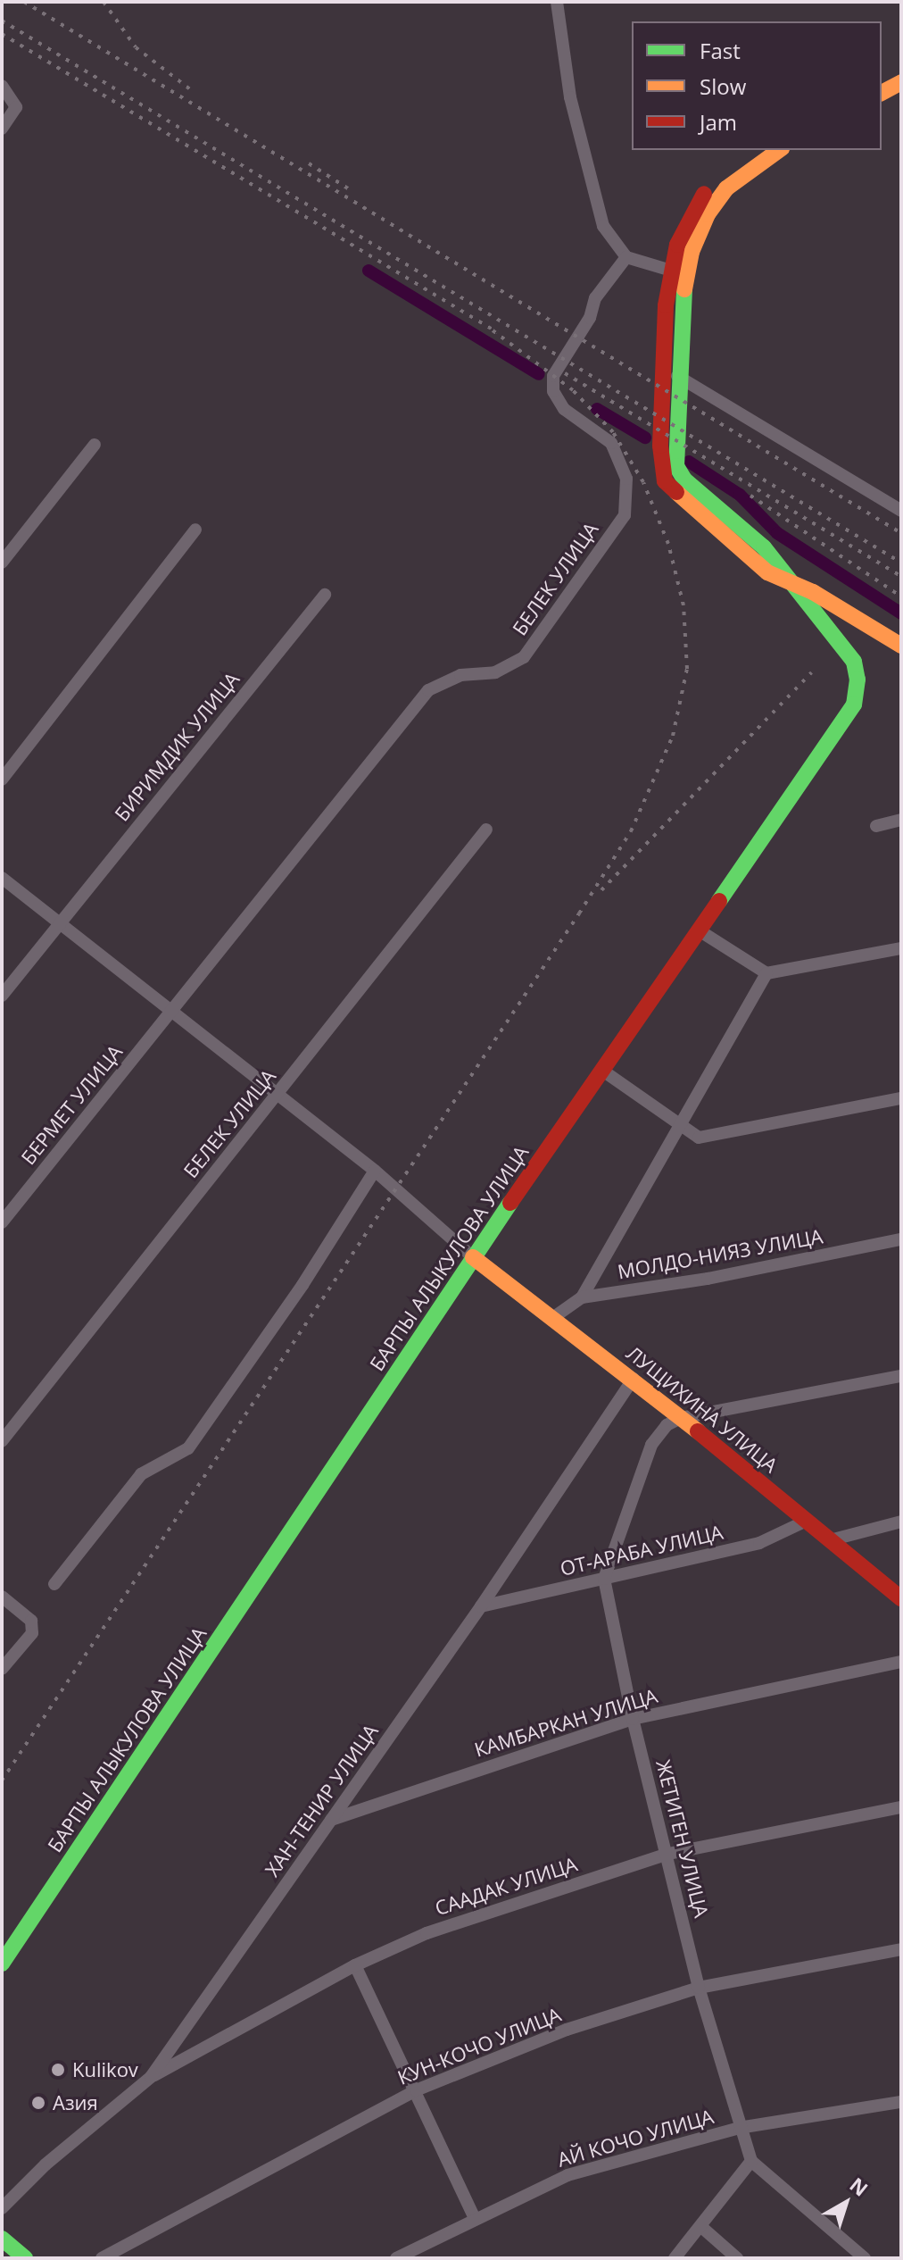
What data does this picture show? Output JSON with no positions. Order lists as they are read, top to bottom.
{
  "streets": {
    "main road": ["БАРПЫ АЛЫКУЛОВА УЛИЦА", "ЛУЩИХИНА УЛИЦА"],
    "street": [
      "БЕЛЕК УЛИЦА",
      "БИРИМДИК УЛИЦА",
      "БЕРМЕТ УЛИЦА",
      "МОЛДО-НИЯЗ УЛИЦА",
      "ОТ-АРАБА УЛИЦА",
      "КАМБАРКАН УЛИЦА",
      "ХАН-ТЕНИР УЛИЦА",
      "ЖЕТИГЕН УЛИЦА",
      "СААДАК УЛИЦА",
      "КУН-КОЧО УЛИЦА",
      "АЙ КОЧО УЛИЦА"
    ]
  },
  "crossings": [
    ["БЕЛЕК УЛИЦА", "БЕРМЕТ УЛИЦА"],
    ["МОЛДО-НИЯЗ УЛИЦА", "ЛУЩИХИНА УЛИЦА"],
    ["БАРПЫ АЛЫКУЛОВА УЛИЦА", "ЛУЩИХИНА УЛИЦА"],
    ["ЛУЩИХИНА УЛИЦА", "ОТ-АРАБА УЛИЦА"],
    ["ЛУЩИХИНА УЛИЦА", "ХАН-ТЕНИР УЛИЦА"],
    ["ОТ-АРАБА УЛИЦА", "ХАН-ТЕНИР УЛИЦА"],
    ["ОТ-АРАБА УЛИЦА", "ЖЕТИГЕН УЛИЦА"],
    ["КАМБАРКАН УЛИЦА", "ХАН-ТЕНИР УЛИЦА"],
    ["КАМБАРКАН УЛИЦА", "ЖЕТИГЕН УЛИЦА"],
    ["ХАН-ТЕНИР УЛИЦА", "СААДАК УЛИЦА"],
    ["ЖЕТИГЕН УЛИЦА", "СААДАК УЛИЦА"],
    ["ЖЕТИГЕН УЛИЦА", "КУН-КОЧО УЛИЦА"],
    ["ЖЕТИГЕН УЛИЦА", "АЙ КОЧО УЛИЦА"]
  ],
  "places": ["Kulikov", "Азия"],
  "legend": ["Fast", "Slow", "Jam"],
  "north": "top right"
}
